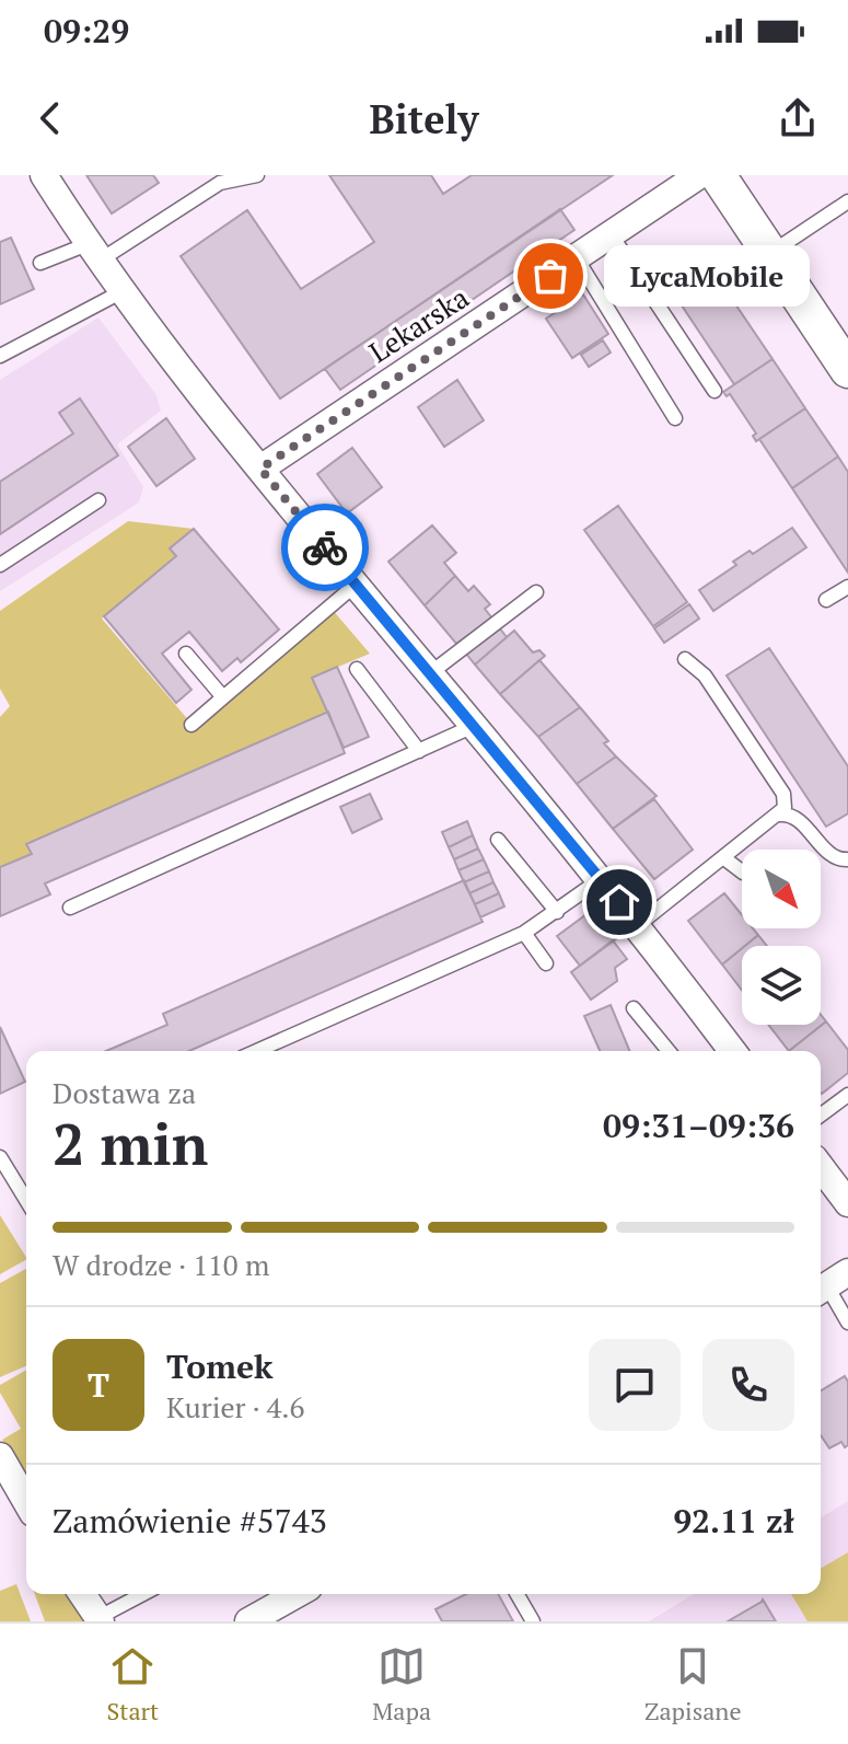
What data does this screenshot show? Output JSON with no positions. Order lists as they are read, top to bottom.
{
  "streets": {
    "street": ["Lekarska"]
  },
  "places": ["LycaMobile"],
  "north": "bottom right",
  "page": {
    "status": "09:29",
    "header": "Bitely",
    "bubble": "LycaMobile",
    "heading": ["2 min", "Dostawa za", "09:31–09:36"],
    "panel": [
      "Tomek",
      "Kurier · 4.6",
      "Zamówienie #5743",
      "92.11 zł"
    ],
    "bar": "W drodze · 110 m",
    "round": "T",
    "tabs": ["Start", "Mapa", "Zapisane"]
  }
}
